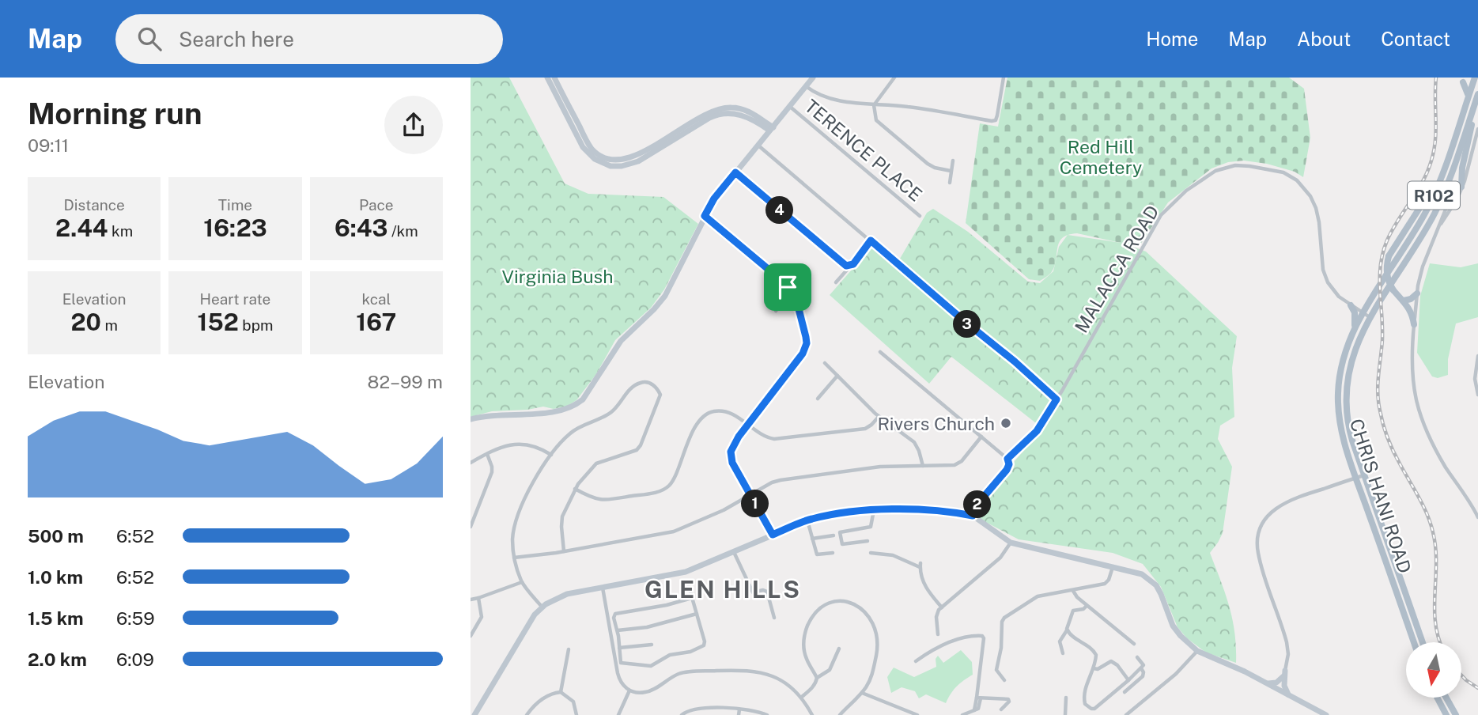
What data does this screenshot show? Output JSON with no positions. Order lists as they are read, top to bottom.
{
  "streets": {
    "main road": ["R102", "CHRIS HANI ROAD"],
    "street": ["TERENCE PLACE", "MALACCA ROAD"]
  },
  "crossings": [
    ["MALACCA ROAD", "CHRIS HANI ROAD"]
  ],
  "districts": ["GLEN HILLS"],
  "parks": ["Red Hill Cemetery", "Virginia Bush"],
  "places": ["Rivers Church"],
  "north": "bottom",
  "page": {
    "header": "Map",
    "search": "Search here",
    "nav": [
      "Home",
      "Map",
      "About",
      "Contact"
    ],
    "heading": ["Morning run", "09:11"],
    "stats": [
      ["Distance", "2.44 km"],
      ["Time", "16:23"],
      ["Pace", "6:43 /km"],
      ["Elevation", "20 m"],
      ["Heart rate", "152 bpm"],
      ["kcal", "167"]
    ],
    "pins": [
      "4",
      "3",
      "1",
      "2"
    ],
    "chart": ["Elevation", "82–99 m"],
    "list": [
      {
        "name": "500 m",
        "note": "6:52"
      },
      {
        "name": "1.0 km",
        "note": "6:52"
      },
      {
        "name": "1.5 km",
        "note": "6:59"
      },
      {
        "name": "2.0 km",
        "note": "6:09"
      }
    ]
  }
}
